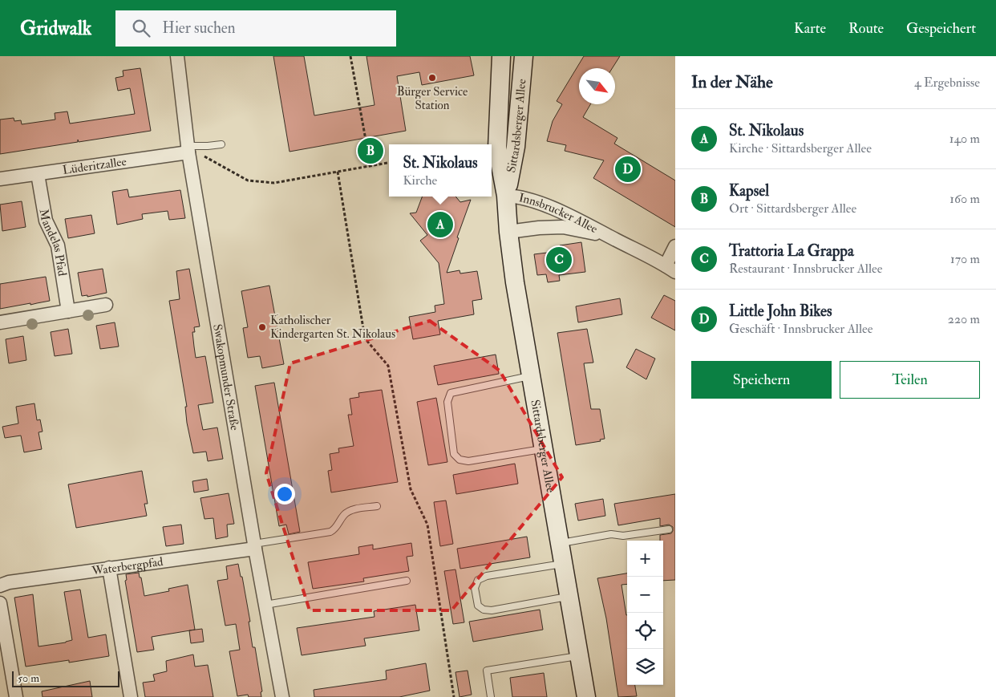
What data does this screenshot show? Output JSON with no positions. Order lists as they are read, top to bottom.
{
  "streets": {
    "main road": ["Sittardsberger Allee"],
    "street": [
      "Lüderitzallee",
      "Innsbrucker Allee",
      "Mandelas Pfad",
      "Swakopmunder Straße",
      "Waterbergpfad"
    ]
  },
  "crossings": [
    ["Sittardsberger Allee", "Innsbrucker Allee"],
    ["Lüderitzallee", "Mandelas Pfad"],
    ["Lüderitzallee", "Swakopmunder Straße"],
    ["Swakopmunder Straße", "Waterbergpfad"]
  ],
  "places": ["Bürger Service Station", "Katholischer Kindergarten St. Nikolaus"],
  "scale_bar": "50 m",
  "north": "bottom right",
  "page": {
    "header": "Gridwalk",
    "search": "Hier suchen",
    "nav": ["Karte", "Route", "Gespeichert"],
    "heading": ["In der Nähe", "4 Ergebnisse"],
    "list": [
      {
        "mark": "A",
        "name": "St. Nikolaus",
        "note": "Kirche · Sittardsberger Allee",
        "value": "140 m"
      },
      {
        "mark": "B",
        "name": "Kapsel",
        "note": "Ort · Sittardsberger Allee",
        "value": "160 m"
      },
      {
        "mark": "C",
        "name": "Trattoria La Grappa",
        "note": "Restaurant · Innsbrucker Allee",
        "value": "170 m"
      },
      {
        "mark": "D",
        "name": "Little John Bikes",
        "note": "Geschäft · Innsbrucker Allee",
        "value": "220 m"
      }
    ],
    "pins": [
      "B",
      "D",
      "A",
      "C"
    ],
    "popup": ["St. Nikolaus", "Kirche"],
    "buttons": ["Speichern", "Teilen"],
    "map_buttons": ["+", "−"],
    "scale": "50 m"
  }
}
